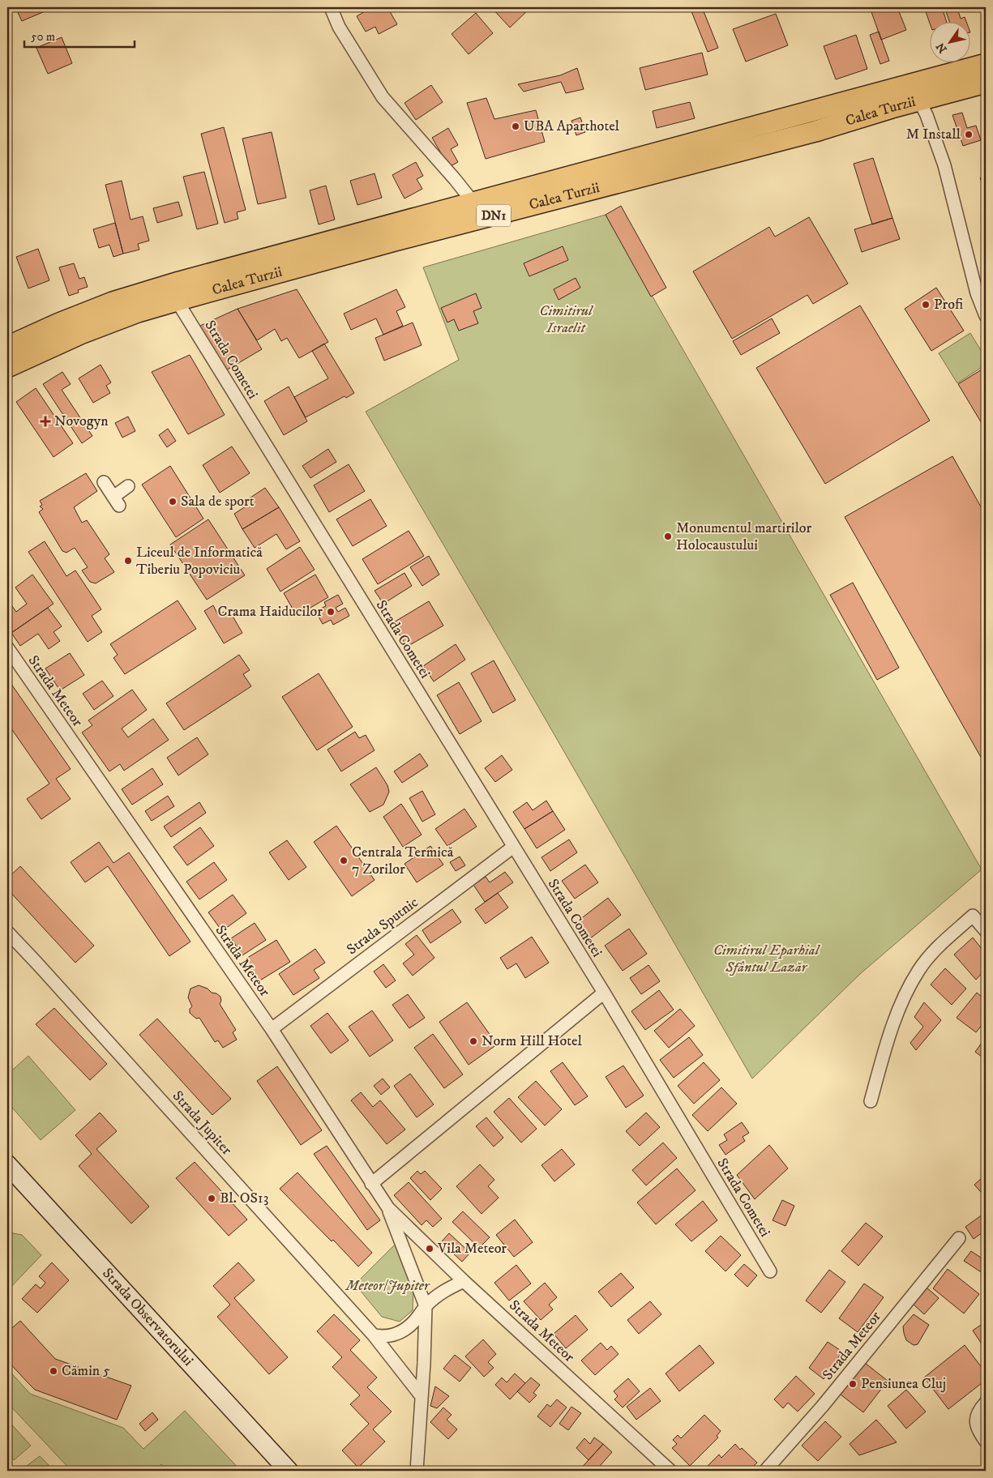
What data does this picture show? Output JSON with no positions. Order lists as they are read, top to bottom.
{
  "streets": {
    "main road": ["Calea Turzii", "DN1", "Strada Observatorului"],
    "street": [
      "Strada Cometei",
      "Strada Meteor",
      "Strada Sputnic",
      "Strada Jupiter"
    ]
  },
  "crossings": [
    ["Calea Turzii", "Strada Cometei"],
    ["Strada Cometei", "Strada Sputnic"],
    ["Strada Meteor", "Strada Sputnic"]
  ],
  "parks": ["Cimitirul Israelit", "Cimitirul Eparhial Sfântul Lazăr", "Meteor/Jupiter"],
  "places": {
    "other": [
      "UBA Aparthotel",
      "M Install",
      "Profi",
      "Sala de sport",
      "Monumentul martirilor Holocaustului",
      "Liceul de Informatică Tiberiu Popoviciu",
      "Crama Haiducilor",
      "Centrala Termică 7 Zorilor",
      "Norm Hill Hotel",
      "Bl. OS13",
      "Vila Meteor",
      "Cămin 5",
      "Pensiunea Cluj"
    ],
    "health": ["Novogyn"]
  },
  "scale_bar": "50 m",
  "north": "bottom left"
}
